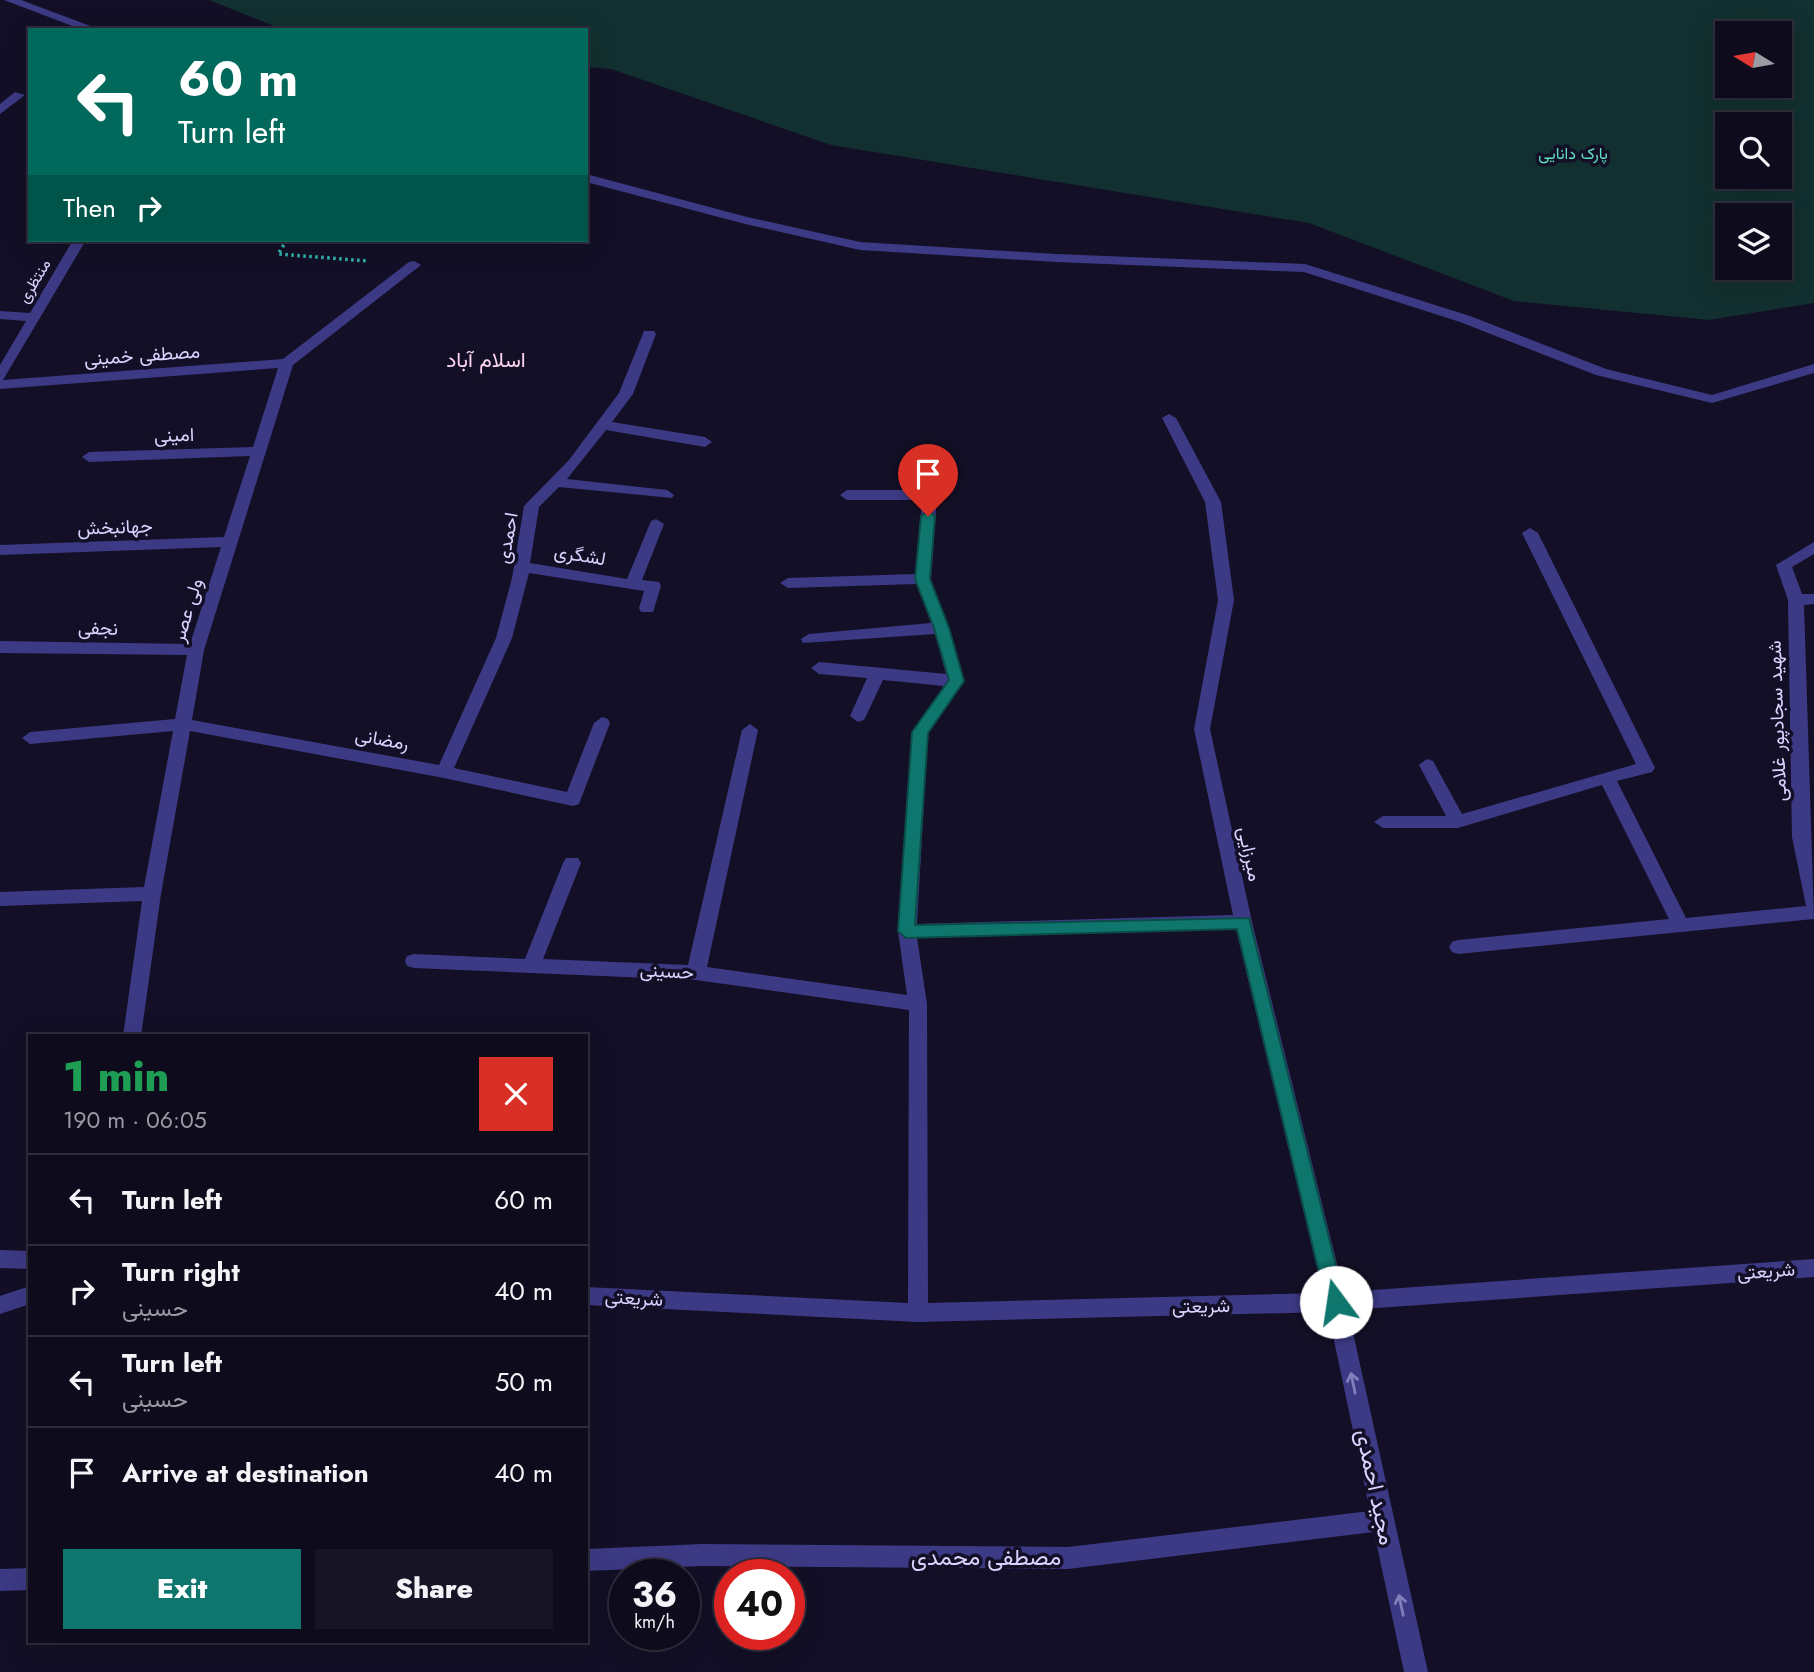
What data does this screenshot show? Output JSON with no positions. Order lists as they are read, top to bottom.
{
  "streets": {
    "street": [
      "منتظری",
      "مصطفی خمینی",
      "امینی",
      "جهانبخش",
      "احمدی",
      "لشگری",
      "ولی عصر",
      "نجفی",
      "شهید سجادپور غلامی",
      "رمضانی",
      "میرزایی",
      "حسینی",
      "شریعتی",
      "مجید احمدی",
      "مصطفی محمدی"
    ]
  },
  "crossings": [
    ["مصطفی خمینی", "ولی عصر"],
    ["امینی", "ولی عصر"],
    ["جهانبخش", "ولی عصر"],
    ["احمدی", "لشگری"],
    ["احمدی", "رمضانی"],
    ["ولی عصر", "نجفی"],
    ["ولی عصر", "رمضانی"],
    ["میرزایی", "شریعتی"],
    ["میرزایی", "مجید احمدی"],
    ["شریعتی", "مجید احمدی"],
    ["مجید احمدی", "مصطفی محمدی"]
  ],
  "one_way": ["مجید احمدی"],
  "districts": ["اسلام آباد"],
  "parks": ["پارک دانایی"],
  "north": "left",
  "page": {
    "turn": ["60 m", "Turn left"],
    "then": "Then",
    "heading": ["1 min", "190 m · 06:05"],
    "list": [
      {
        "name": "Turn left",
        "value": "60 m"
      },
      {
        "name": "Turn right",
        "note": "حسینی",
        "value": "40 m"
      },
      {
        "name": "Turn left",
        "note": "حسینی",
        "value": "50 m"
      },
      {
        "name": "Arrive at destination",
        "value": "40 m"
      }
    ],
    "buttons": ["Exit", "Share"],
    "speed": "36 km/h",
    "limit": "40"
  }
}
